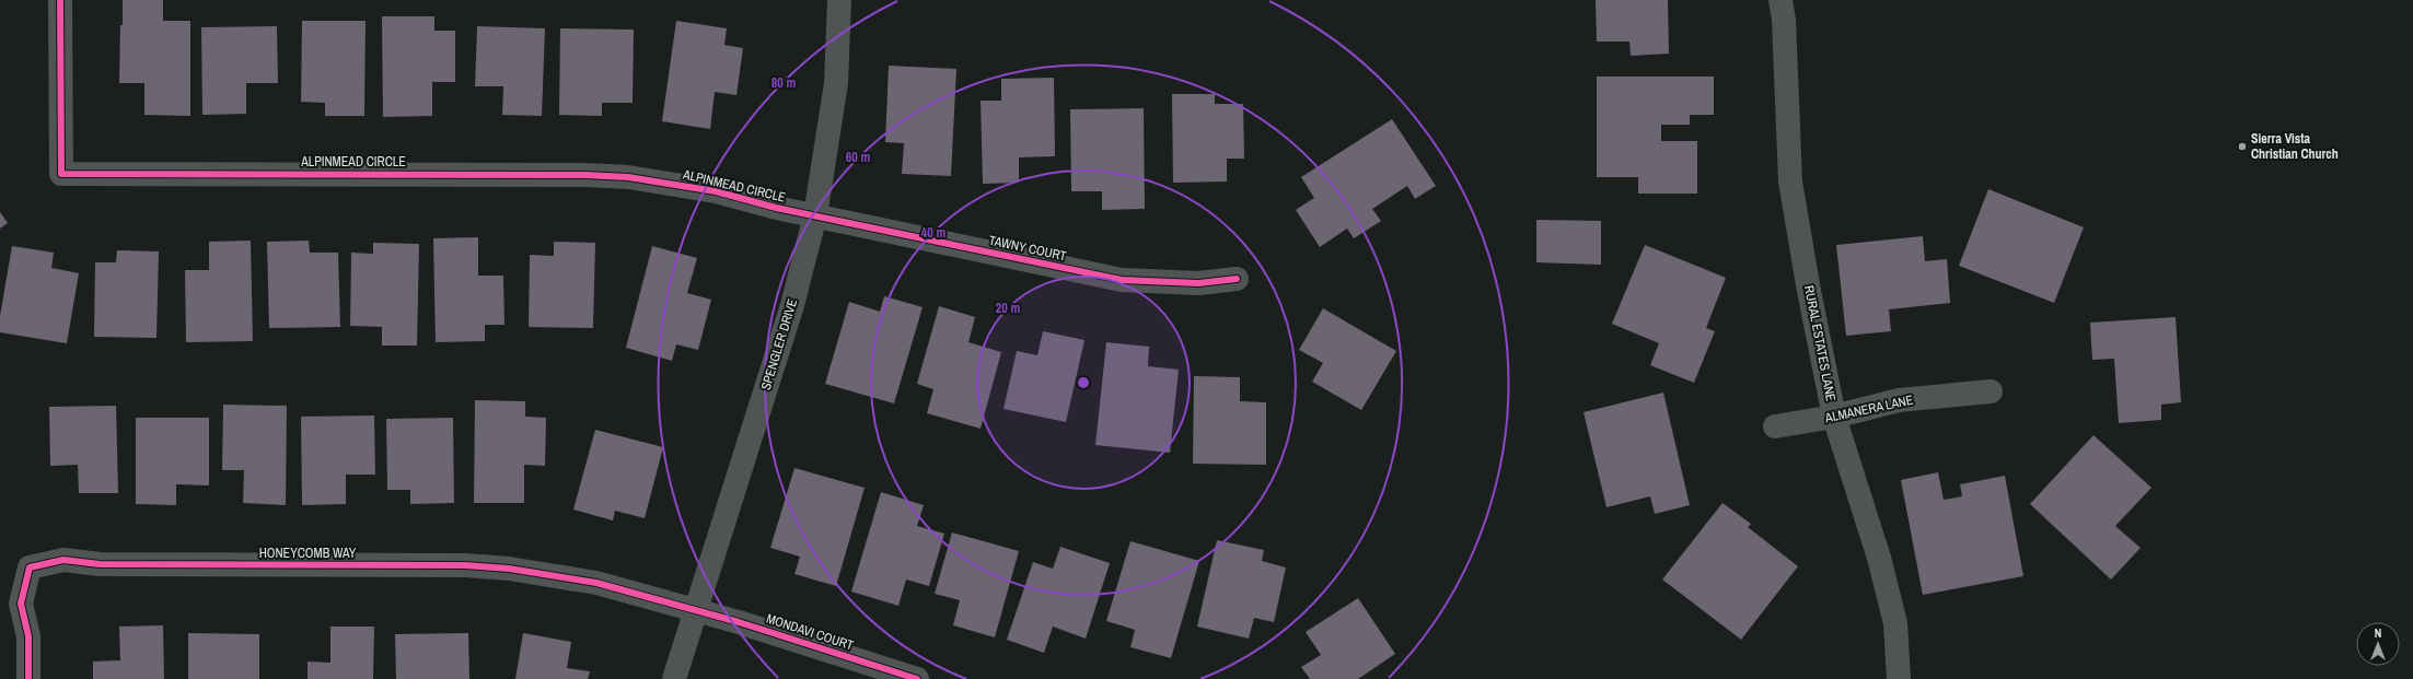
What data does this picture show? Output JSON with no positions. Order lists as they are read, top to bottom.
{
  "streets": {
    "street": [
      "ALPINMEAD CIRCLE",
      "TAWNY COURT",
      "RURAL ESTATES LANE",
      "SPENGLER DRIVE",
      "ALMANERA LANE",
      "HONEYCOMB WAY",
      "MONDAVI COURT"
    ]
  },
  "crossings": [
    ["ALPINMEAD CIRCLE", "TAWNY COURT"],
    ["ALPINMEAD CIRCLE", "SPENGLER DRIVE"],
    ["TAWNY COURT", "SPENGLER DRIVE"],
    ["RURAL ESTATES LANE", "ALMANERA LANE"],
    ["SPENGLER DRIVE", "HONEYCOMB WAY"],
    ["SPENGLER DRIVE", "MONDAVI COURT"],
    ["HONEYCOMB WAY", "MONDAVI COURT"]
  ],
  "places": ["Sierra Vista Christian Church"],
  "north": "top",
  "rings": [
    "80 m",
    "60 m",
    "40 m",
    "20 m"
  ]
}
